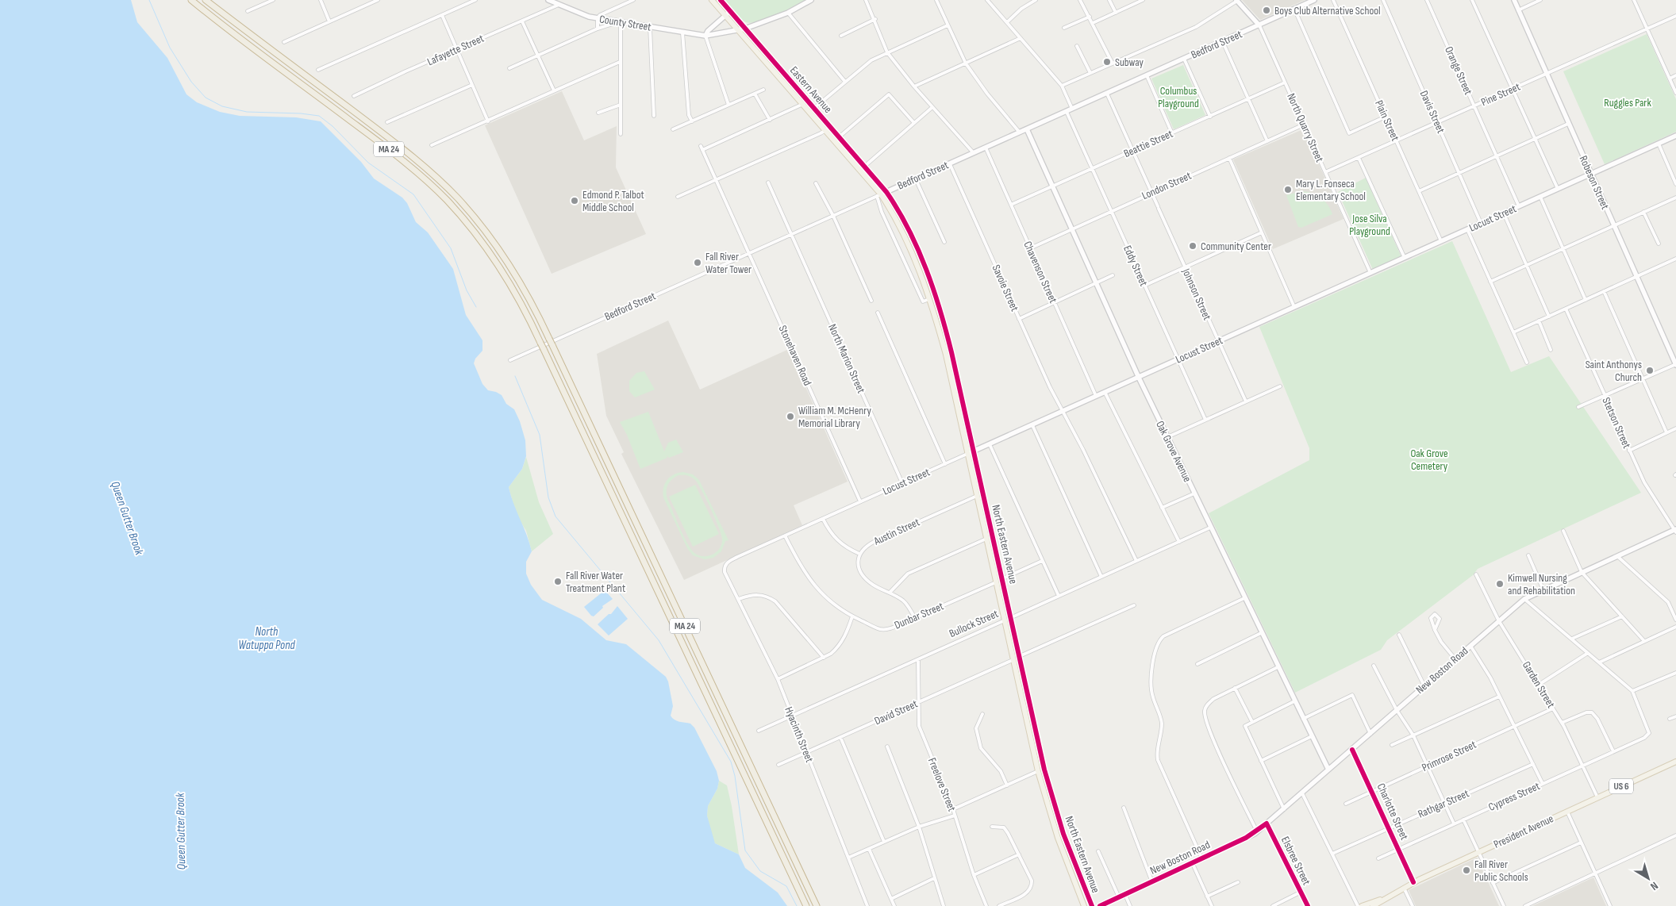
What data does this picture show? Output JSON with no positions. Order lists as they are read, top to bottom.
{
  "streets": {
    "highway": ["MA 24"],
    "main road": [
      "Eastern Avenue",
      "North Eastern Avenue",
      "US 6",
      "President Avenue"
    ],
    "street": [
      "County Street",
      "Bedford Street",
      "Lafayette Street",
      "Orange Street",
      "Pine Street",
      "Davis Street",
      "Plain Street",
      "North Quarry Street",
      "Beattie Street",
      "Robeson Street",
      "London Street",
      "Locust Street",
      "Eddy Street",
      "Chavenson Street",
      "Savoie Street",
      "Johnson Street",
      "Stonehaven Road",
      "North Marion Street",
      "Stetson Street",
      "Oak Grove Avenue",
      "Austin Street",
      "Dunbar Street",
      "Bullock Street",
      "New Boston Road",
      "Garden Street",
      "David Street",
      "Hyacinth Street",
      "Primrose Street",
      "Freelove Street",
      "Cypress Street",
      "Rathgar Street",
      "Charlotte Street",
      "Elsbree Street"
    ]
  },
  "crossings": [
    ["County Street", "Lafayette Street"],
    ["County Street", "Eastern Avenue"],
    ["Bedford Street", "Eastern Avenue"],
    ["Bedford Street", "North Quarry Street"],
    ["Bedford Street", "Eddy Street"],
    ["Bedford Street", "Chavenson Street"],
    ["Bedford Street", "Savoie Street"],
    ["Bedford Street", "Johnson Street"],
    ["Bedford Street", "Stonehaven Road"],
    ["Bedford Street", "North Marion Street"],
    ["Bedford Street", "Oak Grove Avenue"],
    ["Bedford Street", "North Eastern Avenue"],
    ["Orange Street", "Pine Street"],
    ["Orange Street", "Locust Street"],
    ["Eastern Avenue", "North Eastern Avenue"],
    ["Pine Street", "Davis Street"],
    ["Pine Street", "Plain Street"],
    ["Pine Street", "North Quarry Street"],
    ["Pine Street", "Robeson Street"],
    ["Davis Street", "Locust Street"],
    ["Plain Street", "Locust Street"],
    ["North Quarry Street", "Beattie Street"],
    ["North Quarry Street", "London Street"],
    ["North Quarry Street", "Locust Street"],
    ["Beattie Street", "Eddy Street"],
    ["Beattie Street", "Chavenson Street"],
    ["Beattie Street", "Johnson Street"],
    ["Beattie Street", "Oak Grove Avenue"],
    ["Robeson Street", "Locust Street"],
    ["London Street", "Eddy Street"],
    ["London Street", "Chavenson Street"],
    ["London Street", "Johnson Street"],
    ["London Street", "Oak Grove Avenue"],
    ["Locust Street", "Eddy Street"],
    ["Locust Street", "Chavenson Street"],
    ["Locust Street", "Savoie Street"],
    ["Locust Street", "Johnson Street"],
    ["Locust Street", "Stonehaven Road"],
    ["Locust Street", "North Marion Street"],
    ["Locust Street", "Oak Grove Avenue"],
    ["Locust Street", "North Eastern Avenue"],
    ["Locust Street", "Dunbar Street"],
    ["Locust Street", "Hyacinth Street"],
    ["Savoie Street", "Bullock Street"],
    ["Stetson Street", "New Boston Road"],
    ["Oak Grove Avenue", "Bullock Street"],
    ["Oak Grove Avenue", "New Boston Road"],
    ["Austin Street", "North Eastern Avenue"],
    ["North Eastern Avenue", "Dunbar Street"],
    ["North Eastern Avenue", "Bullock Street"],
    ["North Eastern Avenue", "David Street"],
    ["Bullock Street", "Hyacinth Street"],
    ["Bullock Street", "Freelove Street"],
    ["New Boston Road", "Garden Street"],
    ["New Boston Road", "Charlotte Street"],
    ["New Boston Road", "Elsbree Street"],
    ["Garden Street", "Primrose Street"],
    ["Garden Street", "Cypress Street"],
    ["Garden Street", "President Avenue"],
    ["David Street", "Hyacinth Street"],
    ["David Street", "Freelove Street"],
    ["Primrose Street", "Charlotte Street"],
    ["Cypress Street", "Charlotte Street"],
    ["Rathgar Street", "Charlotte Street"],
    ["Charlotte Street", "President Avenue"]
  ],
  "water": ["Queen Gutter Brook", "North Watuppa Pond"],
  "parks": [
    "Columbus Playground",
    "Ruggles Park",
    "Jose Silva Playground",
    "Oak Grove Cemetery"
  ],
  "places": [
    "Boys Club Alternative School",
    "Subway",
    "Mary L. Fonseca Elementary School",
    "Edmond P. Talbot Middle School",
    "Community Center",
    "Fall River Water Tower",
    "Saint Anthonys Church",
    "William M. McHenry Memorial Library",
    "Fall River Water Treatment Plant",
    "Kimwell Nursing and Rehabilitation",
    "Fall River Public Schools"
  ],
  "north": "bottom right"
}
